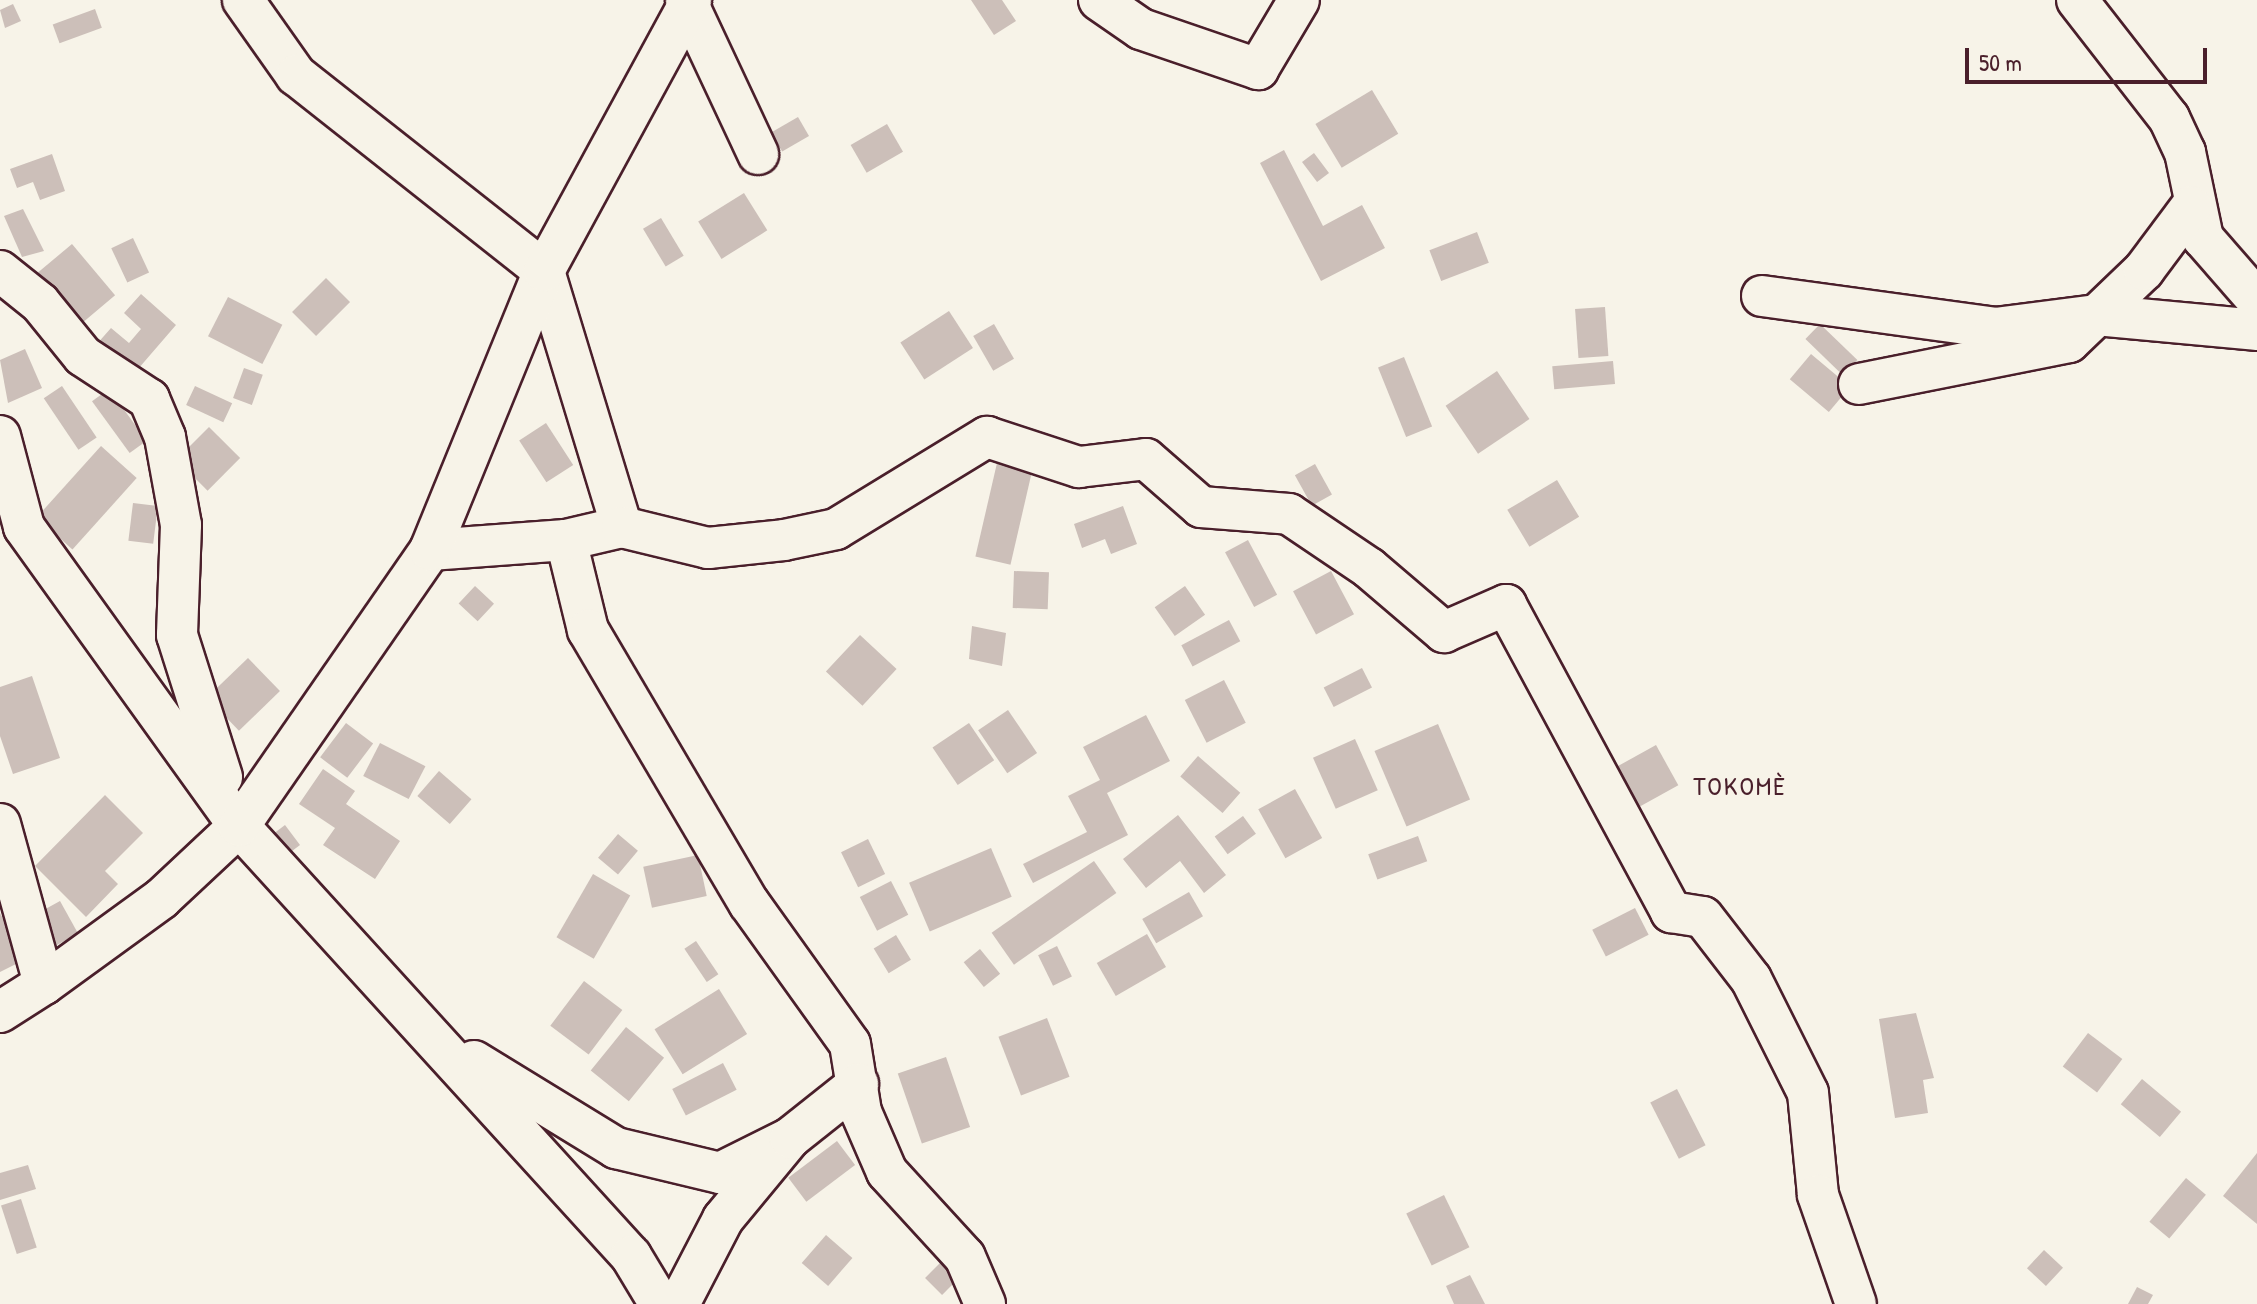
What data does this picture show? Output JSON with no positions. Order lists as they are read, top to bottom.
{
  "districts": ["TOKOMÈ"],
  "scale_bar": "50 m"
}
